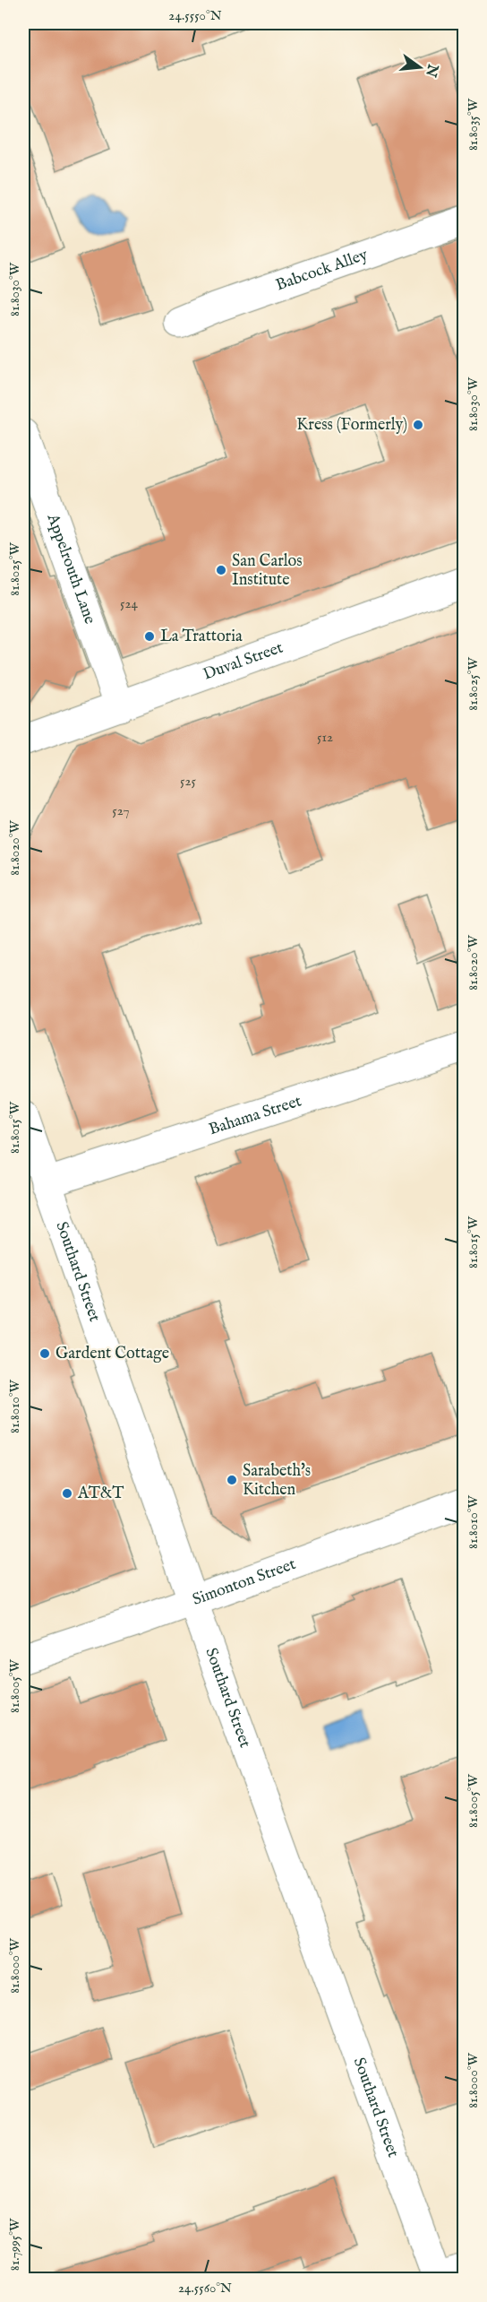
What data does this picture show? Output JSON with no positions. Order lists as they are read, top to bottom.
{
  "streets": {
    "street": [
      "Babcock Alley",
      "Appelrouth Lane",
      "Duval Street",
      "Bahama Street",
      "Southard Street",
      "Simonton Street"
    ]
  },
  "crossings": [
    ["Appelrouth Lane", "Duval Street"],
    ["Bahama Street", "Southard Street"],
    ["Southard Street", "Simonton Street"]
  ],
  "places": [
    "Kress (Formerly)",
    "San Carlos Institute",
    "La Trattoria",
    "Gardent Cottage",
    "Sarabeth's Kitchen",
    "AT&T"
  ],
  "house_numbers": [
    "524",
    "512",
    "525",
    "527"
  ],
  "north": "right",
  "coordinates": [
    "24.5550°N",
    "81.8035°W",
    "81.8030°W",
    "81.8025°W",
    "81.8020°W",
    "81.8015°W",
    "81.8010°W",
    "81.8005°W",
    "81.8000°W",
    "81.7995°W",
    "24.5560°N"
  ]
}
